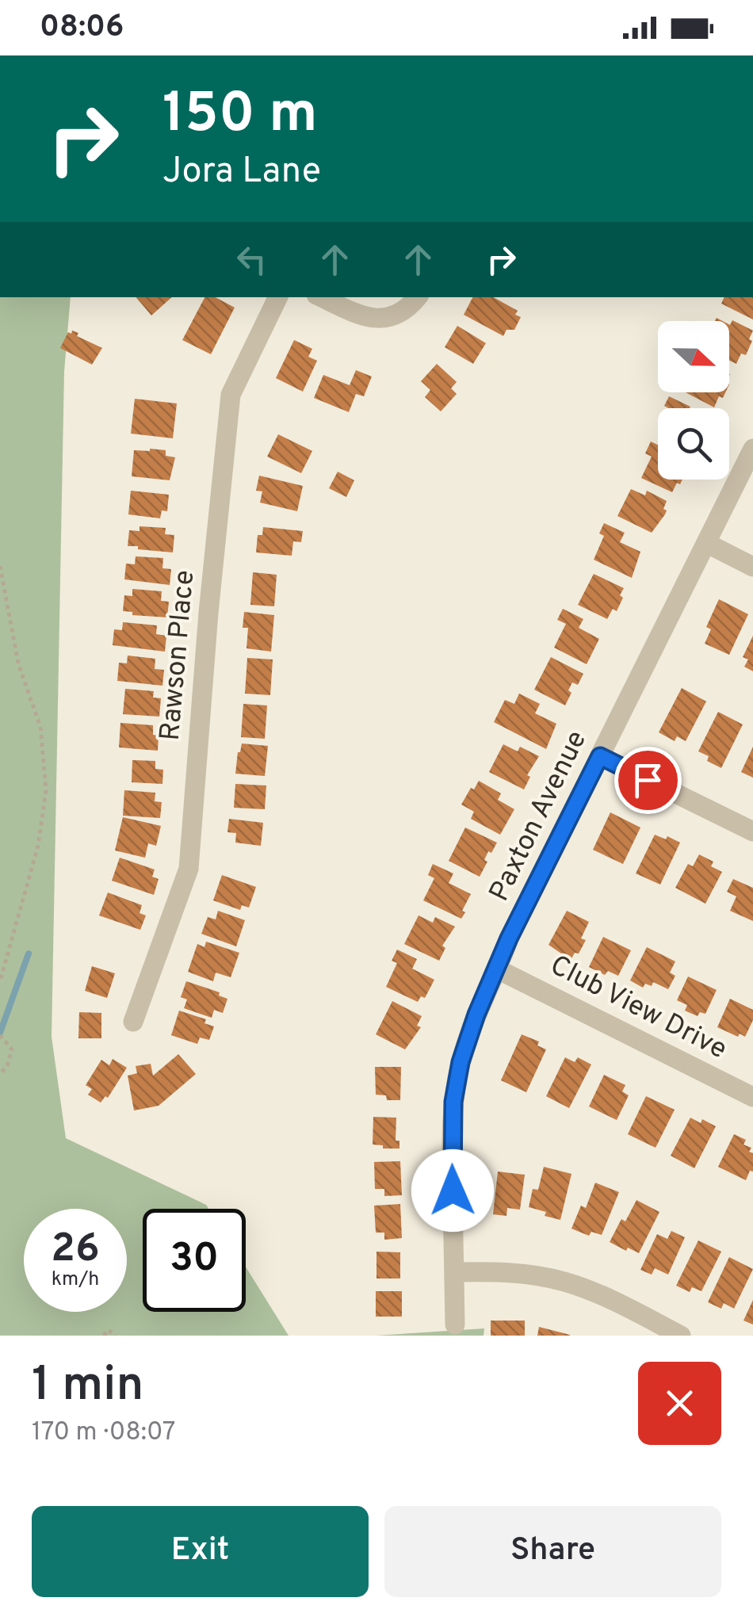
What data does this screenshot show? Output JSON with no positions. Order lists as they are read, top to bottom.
{
  "streets": {
    "street": ["Rawson Place", "Paxton Avenue", "Club View Drive"]
  },
  "crossings": [
    ["Paxton Avenue", "Club View Drive"]
  ],
  "north": "right",
  "page": {
    "status": "08:06",
    "turn": ["150 m", "Jora Lane"],
    "speed": "26 km/h",
    "limit": "30",
    "heading": ["1 min", "170 m · 08:07"],
    "buttons": ["Exit", "Share"]
  }
}
